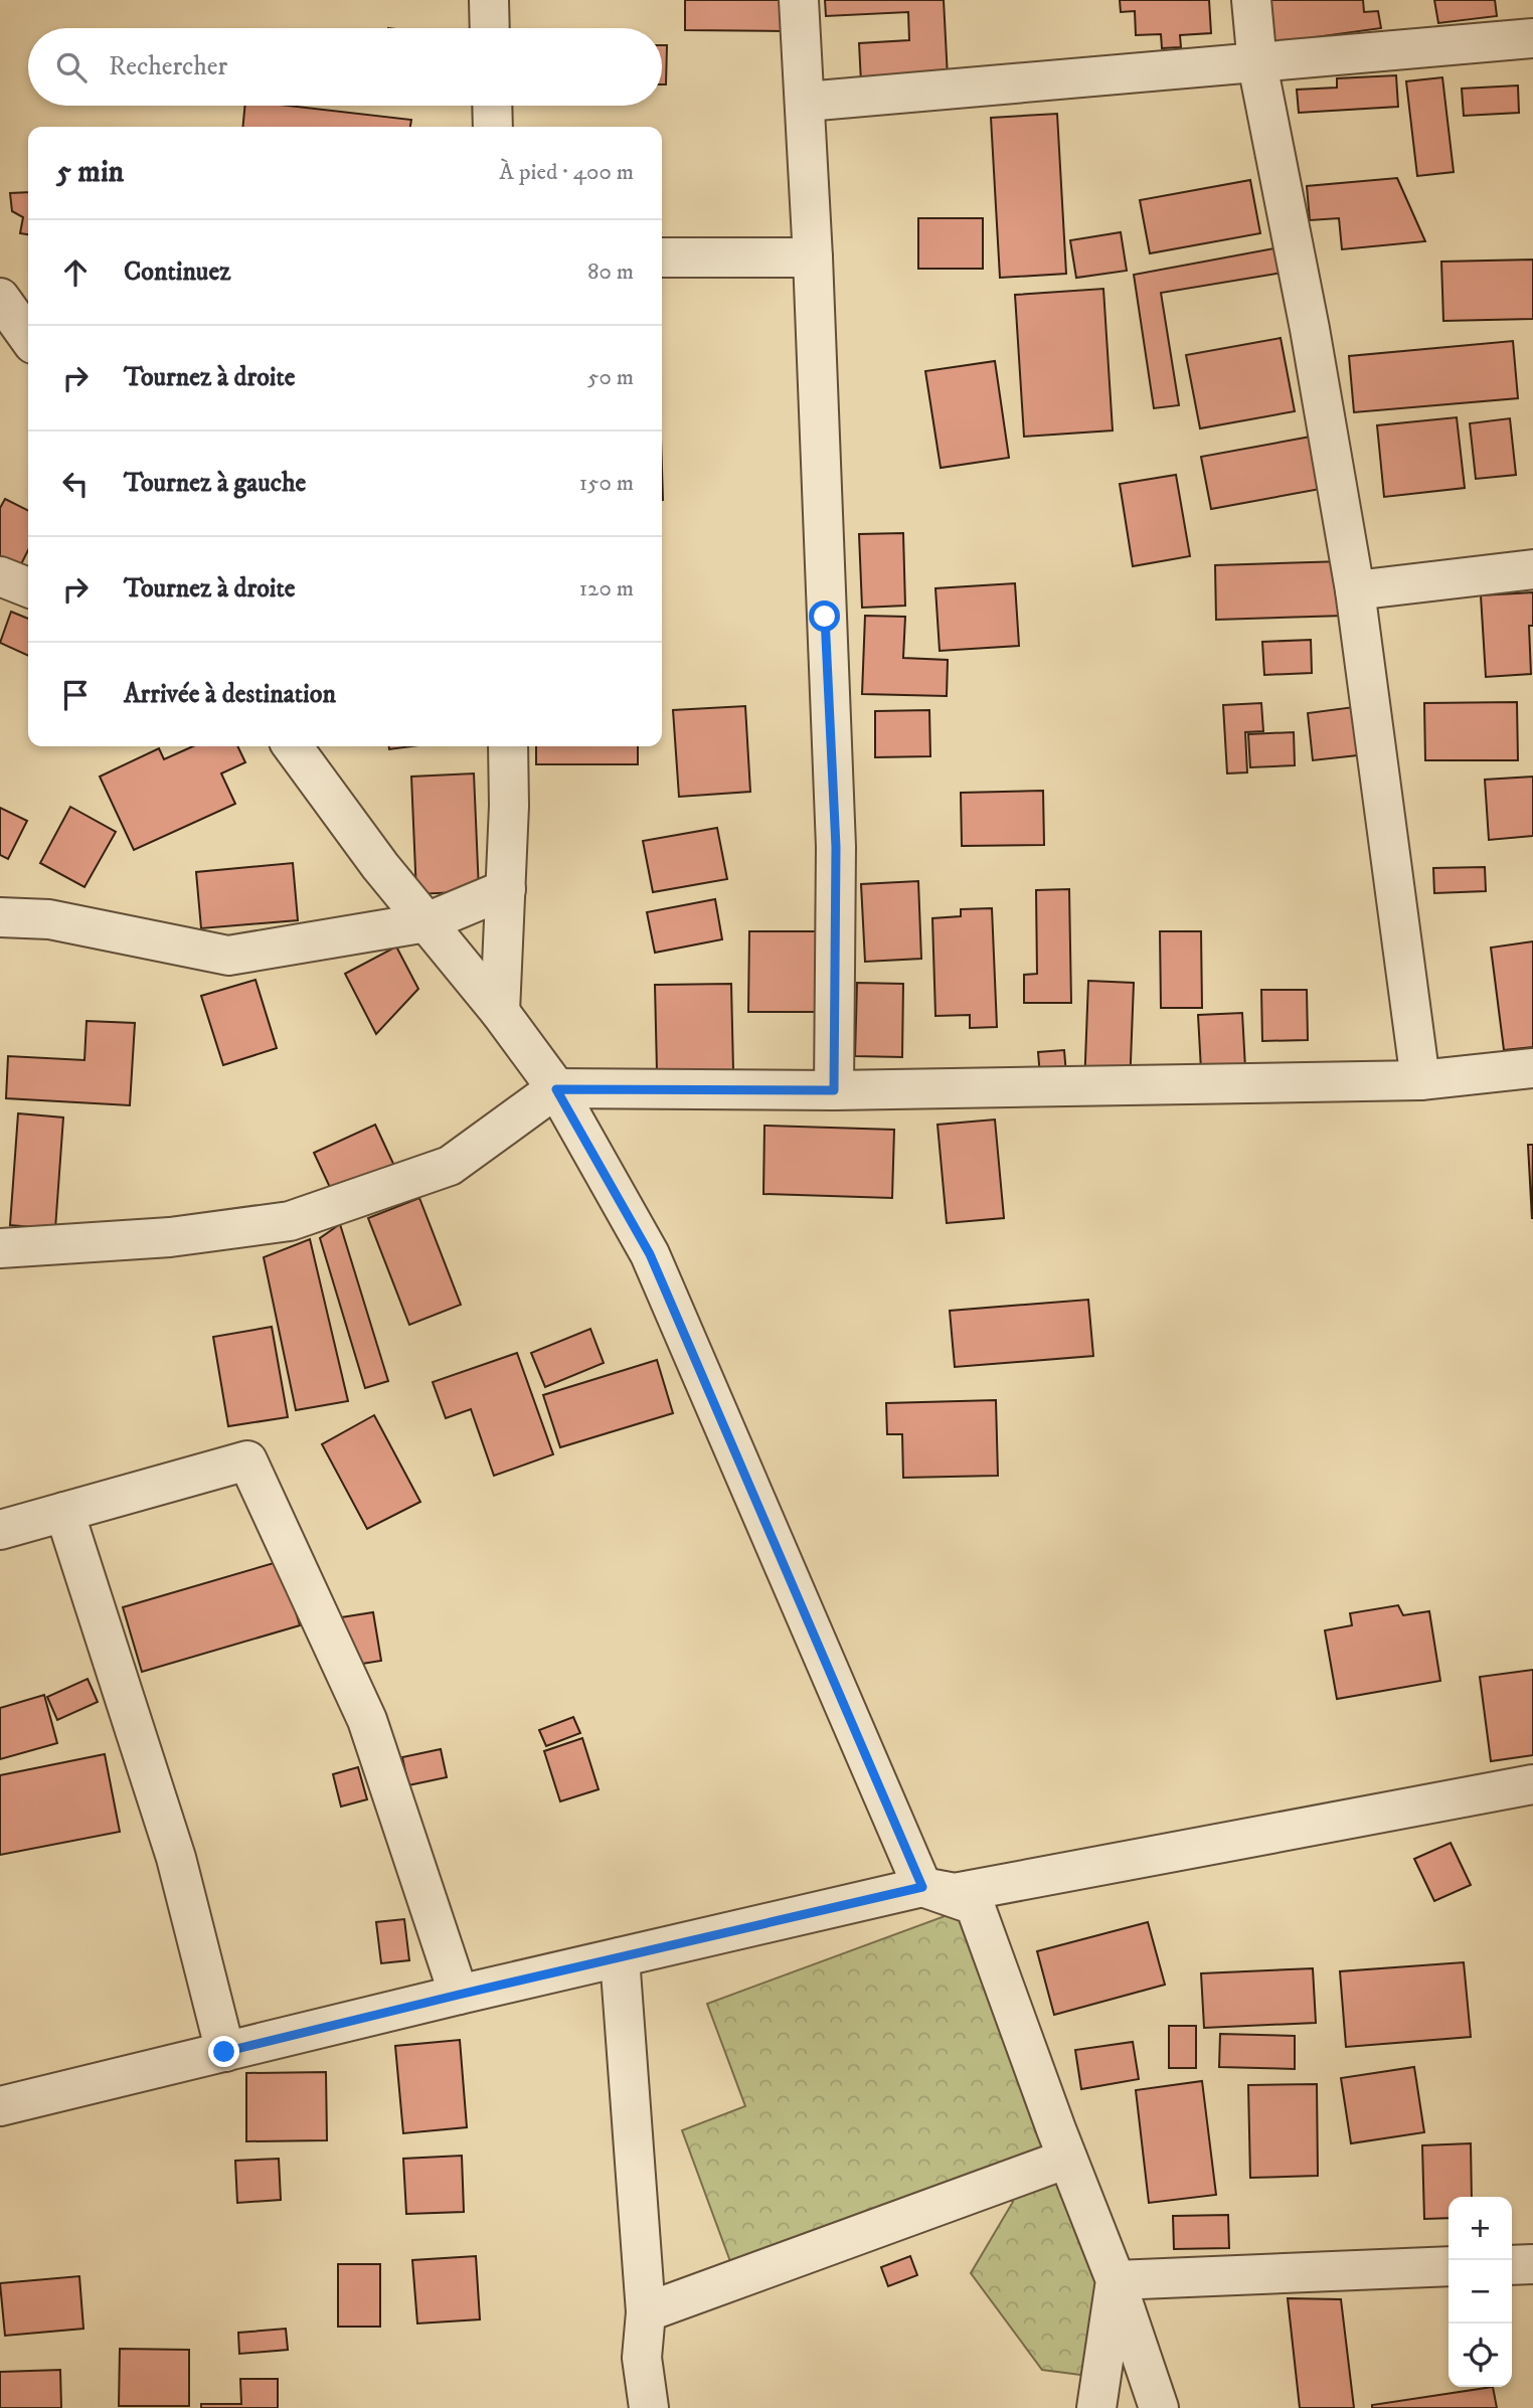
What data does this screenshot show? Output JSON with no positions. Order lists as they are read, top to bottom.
{
  "page": {
    "search": "Rechercher",
    "heading": ["5 min", "À pied · 400 m"],
    "list": [
      ["Continuez", "80 m"],
      ["Tournez à droite", "50 m"],
      ["Tournez à gauche", "150 m"],
      ["Tournez à droite", "120 m"],
      "Arrivée à destination"
    ],
    "map_buttons": ["+", "−"]
  }
}
